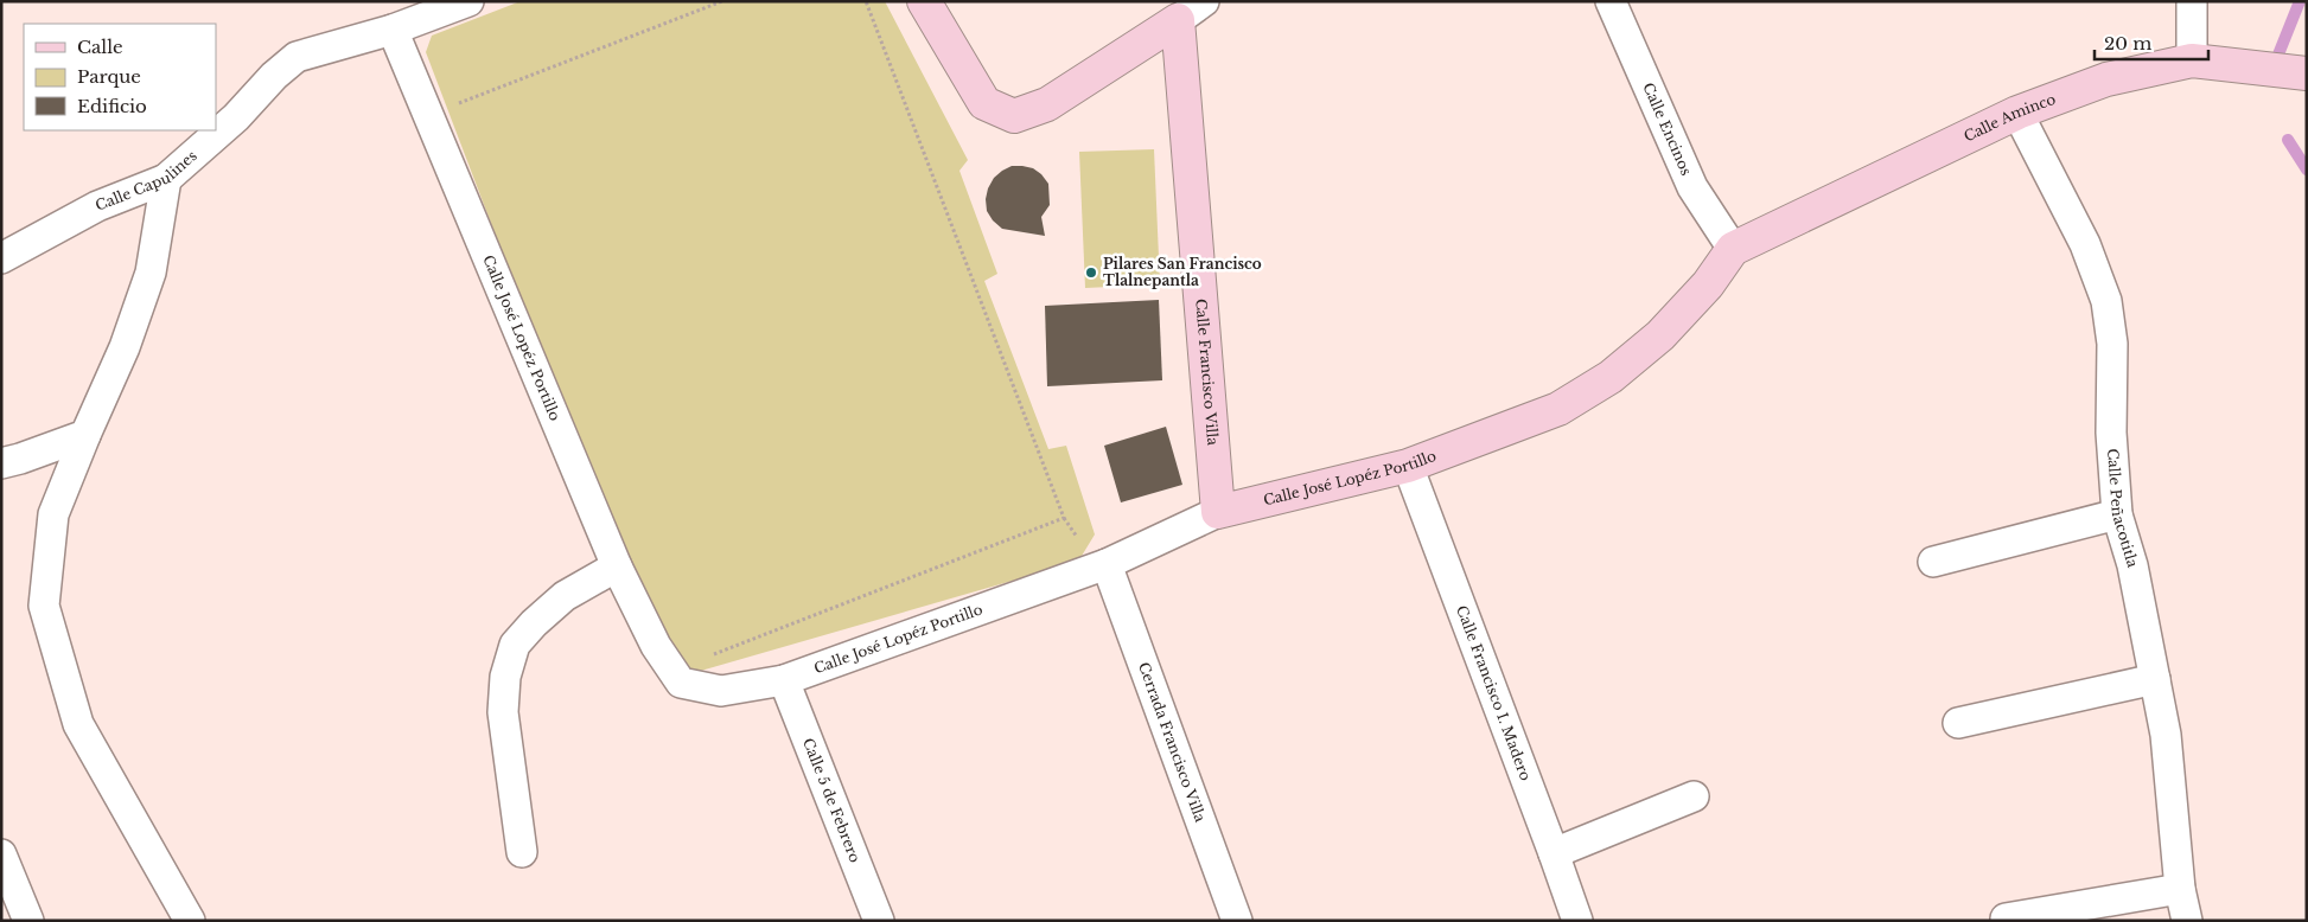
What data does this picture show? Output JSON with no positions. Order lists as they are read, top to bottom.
{
  "streets": {
    "street": [
      "Calle Aminco",
      "Calle Encinos",
      "Calle Capulines",
      "Calle José Lopéz Portillo",
      "Calle Francisco Villa",
      "Calle Peñacotitla",
      "Calle Francisco I. Madero",
      "Cerrada Francisco Villa",
      "Calle 5 de Febrero"
    ]
  },
  "crossings": [
    ["Calle Aminco", "Calle Encinos"],
    ["Calle Aminco", "Calle José Lopéz Portillo"],
    ["Calle Aminco", "Calle Peñacotitla"],
    ["Calle Encinos", "Calle José Lopéz Portillo"],
    ["Calle Capulines", "Calle José Lopéz Portillo"],
    ["Calle José Lopéz Portillo", "Calle Francisco Villa"],
    ["Calle José Lopéz Portillo", "Calle Francisco I. Madero"],
    ["Calle José Lopéz Portillo", "Cerrada Francisco Villa"],
    ["Calle José Lopéz Portillo", "Calle 5 de Febrero"]
  ],
  "places": ["Pilares San Francisco Tlalnepantla"],
  "legend": ["Calle", "Parque", "Edificio"],
  "scale_bar": "20 m"
}
